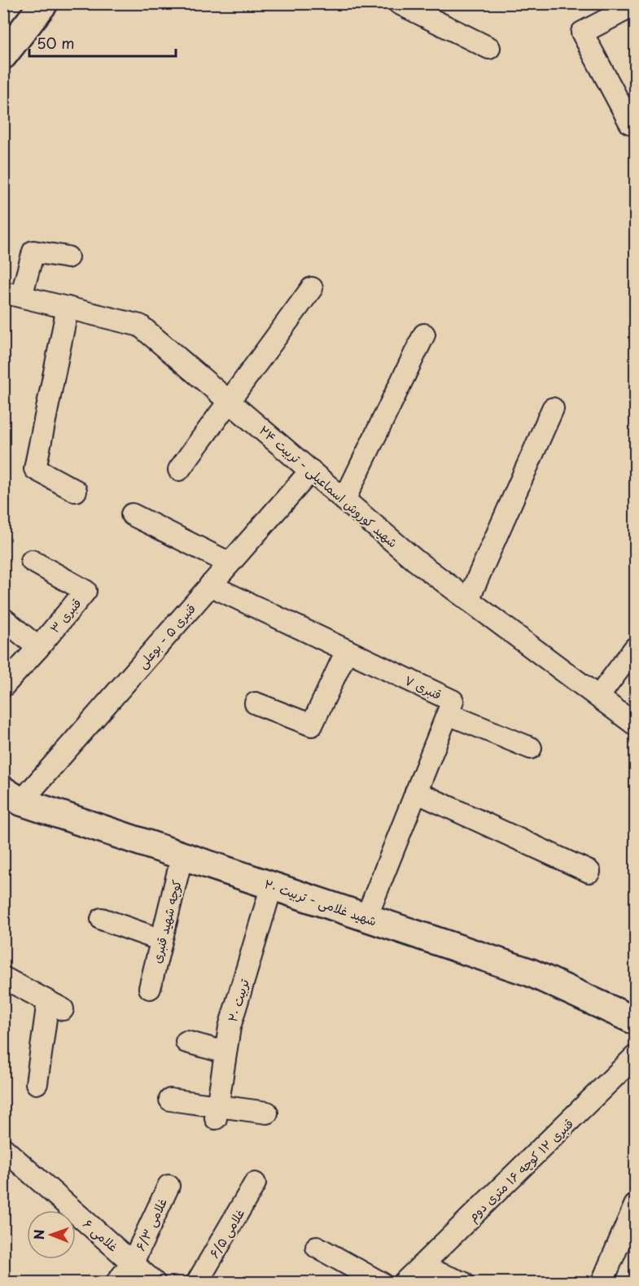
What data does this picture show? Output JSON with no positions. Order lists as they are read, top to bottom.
{
  "streets": {
    "street": [
      "شهید کوروش اسماعیلی - تربیت ۲۴",
      "قنبری ۳",
      "قنبری ۵ - بوعلی",
      "قنبری ۷",
      "شهید غلامی - تربیت ۲۰",
      "کوچه شهید قنبری",
      "تربیت ۲۰",
      "قنبری ۱۲ کوچه ۱۶ متری دوم",
      "غلامی ۶/۳",
      "غلامی ۶/۵",
      "غلامی ۶"
    ]
  },
  "crossings": [
    ["شهید کوروش اسماعیلی - تربیت ۲۴", "قنبری ۵ - بوعلی"],
    ["قنبری ۵ - بوعلی", "قنبری ۷"],
    ["قنبری ۵ - بوعلی", "شهید غلامی - تربیت ۲۰"],
    ["قنبری ۷", "شهید غلامی - تربیت ۲۰"],
    ["شهید غلامی - تربیت ۲۰", "کوچه شهید قنبری"],
    ["شهید غلامی - تربیت ۲۰", "تربیت ۲۰"],
    ["غلامی ۶/۳", "غلامی ۶"]
  ],
  "scale_bar": "50 m",
  "north": "left"
}
